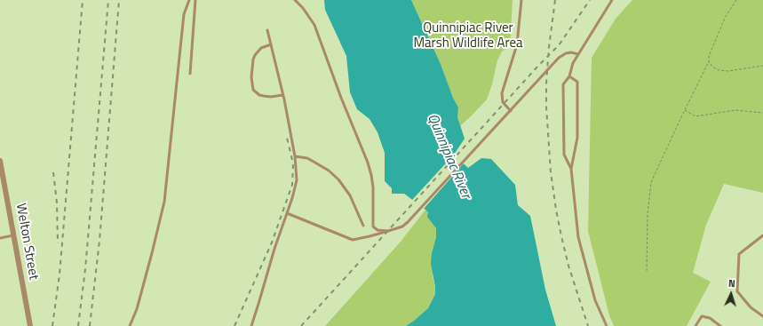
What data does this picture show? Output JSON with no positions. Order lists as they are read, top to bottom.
{
  "streets": {
    "street": ["Welton Street"]
  },
  "water": ["Quinnipiac River"],
  "parks": ["Quinnipiac River Marsh Wildlife Area"],
  "north": "top"
}
